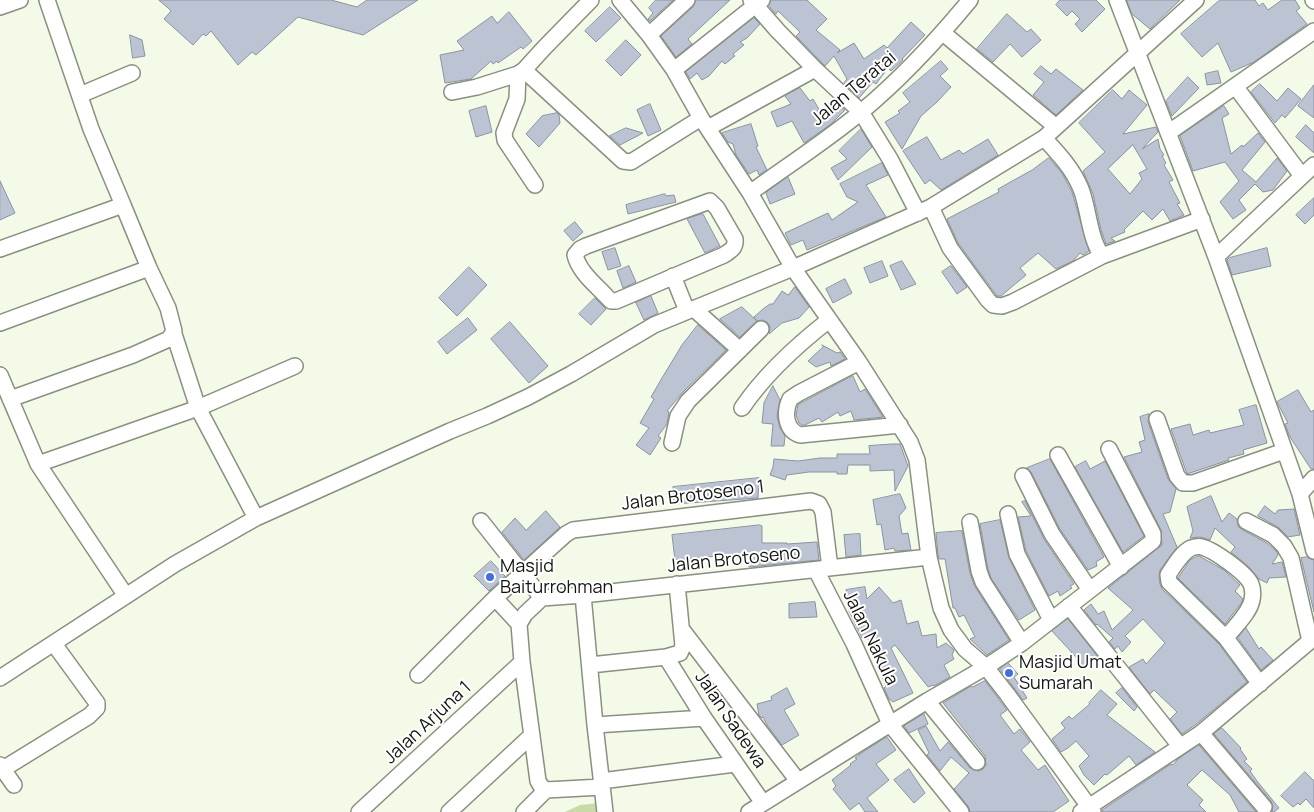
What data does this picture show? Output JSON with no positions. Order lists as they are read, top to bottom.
{
  "streets": {
    "street": [
      "Jalan Teratai",
      "Jalan Brotoseno 1",
      "Jalan Brotoseno",
      "Jalan Nakula",
      "Jalan Sadewa",
      "Jalan Arjuna 1"
    ]
  },
  "crossings": [
    ["Jalan Brotoseno 1", "Jalan Brotoseno"],
    ["Jalan Brotoseno 1", "Jalan Nakula"],
    ["Jalan Brotoseno", "Jalan Nakula"]
  ],
  "places": ["Masjid Baiturrohman", "Masjid Umat Sumarah"]
}
